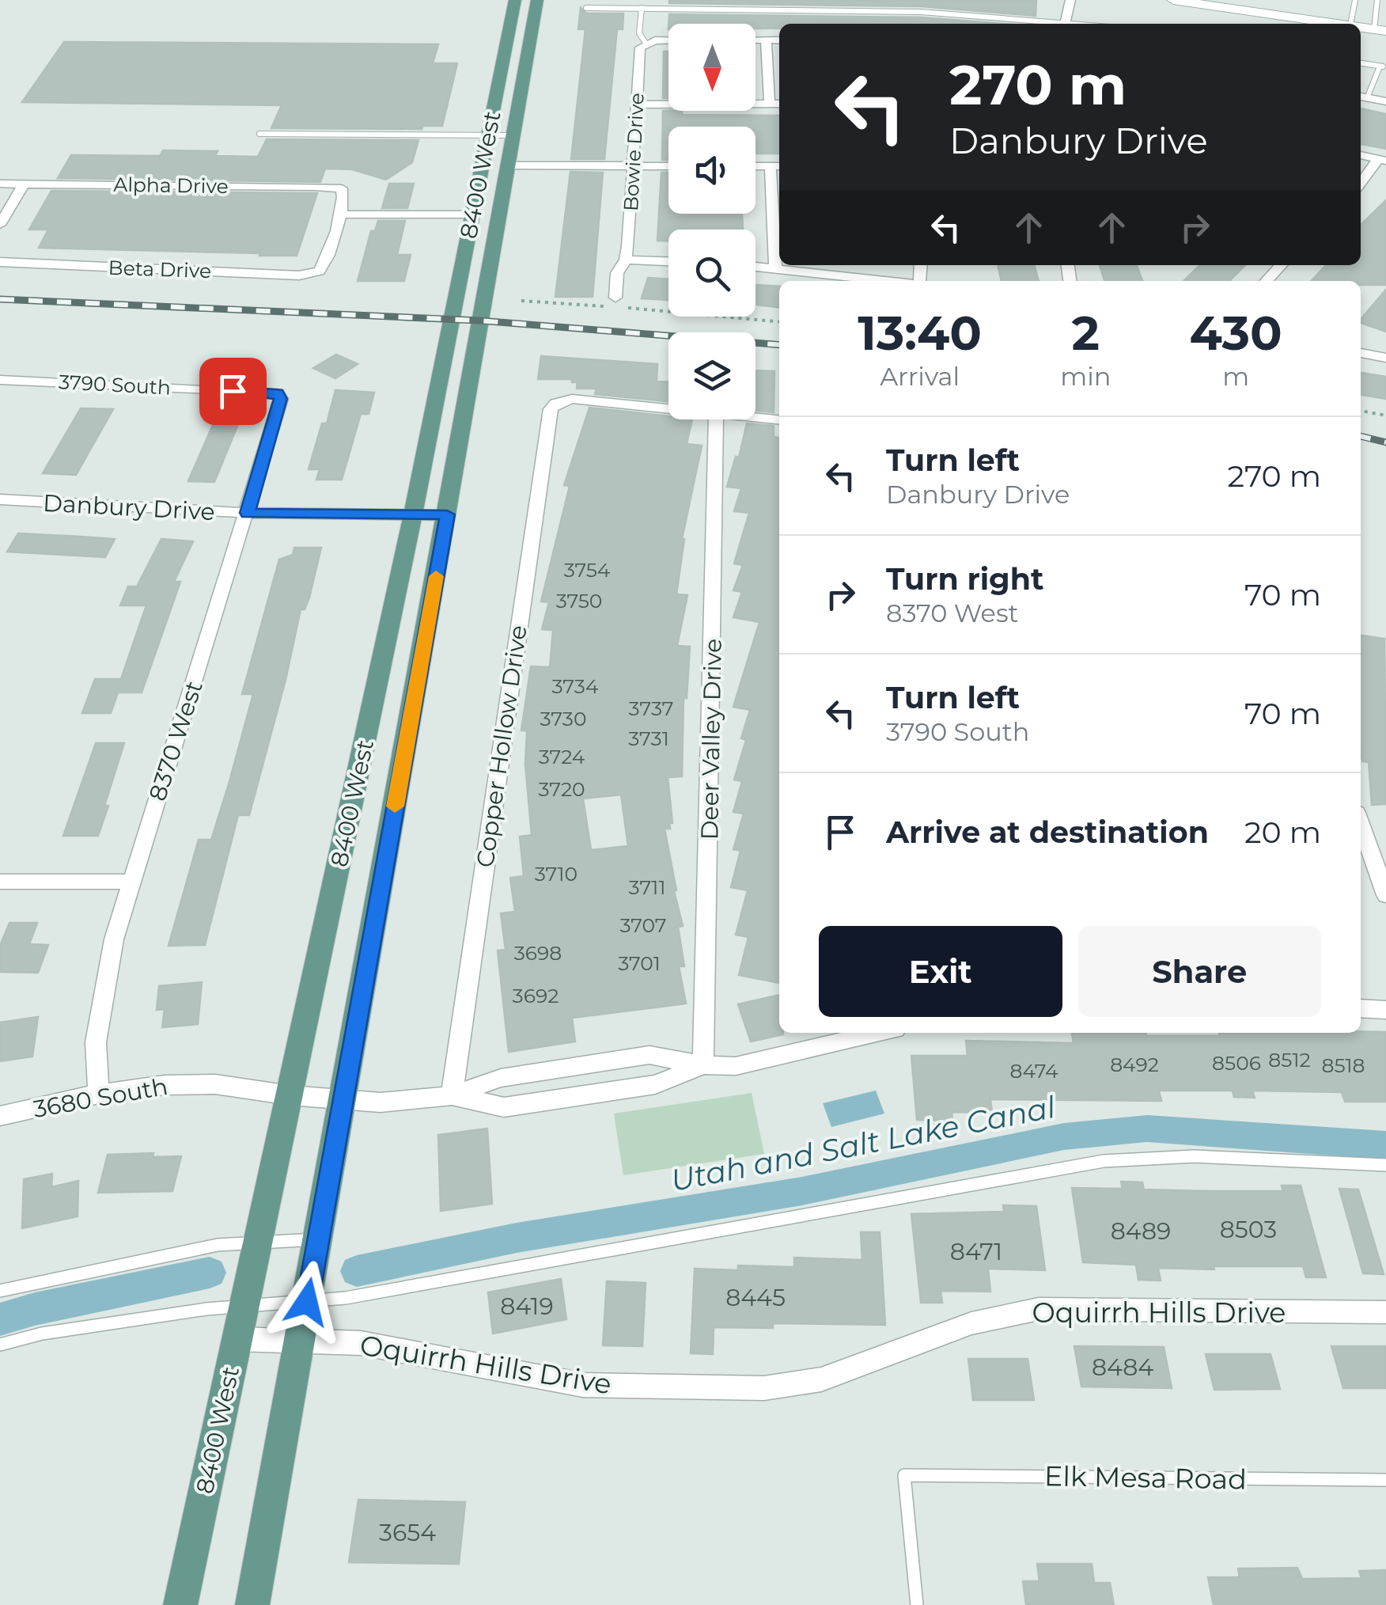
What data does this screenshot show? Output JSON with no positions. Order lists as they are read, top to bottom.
{
  "streets": {
    "main road": ["8400 West"],
    "street": [
      "Bowie Drive",
      "Alpha Drive",
      "Beta Drive",
      "3790 South",
      "Danbury Drive",
      "Deer Valley Drive",
      "8370 West",
      "Copper Hollow Drive",
      "3680 South",
      "Oquirrh Hills Drive"
    ],
    "lane": ["Elk Mesa Road"]
  },
  "crossings": [
    ["8400 West", "Danbury Drive"],
    ["8400 West", "3680 South"],
    ["8400 West", "Oquirrh Hills Drive"],
    ["Alpha Drive", "Beta Drive"],
    ["3790 South", "8370 West"],
    ["Danbury Drive", "8370 West"],
    ["8370 West", "3680 South"],
    ["Copper Hollow Drive", "3680 South"]
  ],
  "water": ["Utah and Salt Lake Canal"],
  "house_numbers": [
    "3754",
    "3750",
    "3734",
    "3737",
    "3730",
    "3731",
    "3724",
    "3720",
    "3710",
    "3711",
    "3707",
    "3698",
    "3701",
    "3692",
    "8512",
    "8506",
    "8492",
    "8518",
    "8474",
    "8503",
    "8489",
    "8471",
    "8445",
    "8419",
    "8484",
    "3654"
  ],
  "north": "bottom",
  "page": {
    "turn": ["270 m", "Danbury Drive"],
    "eta": [
      "13:40",
      "Arrival",
      "2",
      "min",
      "430",
      "m"
    ],
    "list": [
      {
        "name": "Turn left",
        "note": "Danbury Drive",
        "value": "270 m"
      },
      {
        "name": "Turn right",
        "note": "8370 West",
        "value": "70 m"
      },
      {
        "name": "Turn left",
        "note": "3790 South",
        "value": "70 m"
      },
      {
        "name": "Arrive at destination",
        "value": "20 m"
      }
    ],
    "buttons": ["Exit", "Share"]
  }
}
